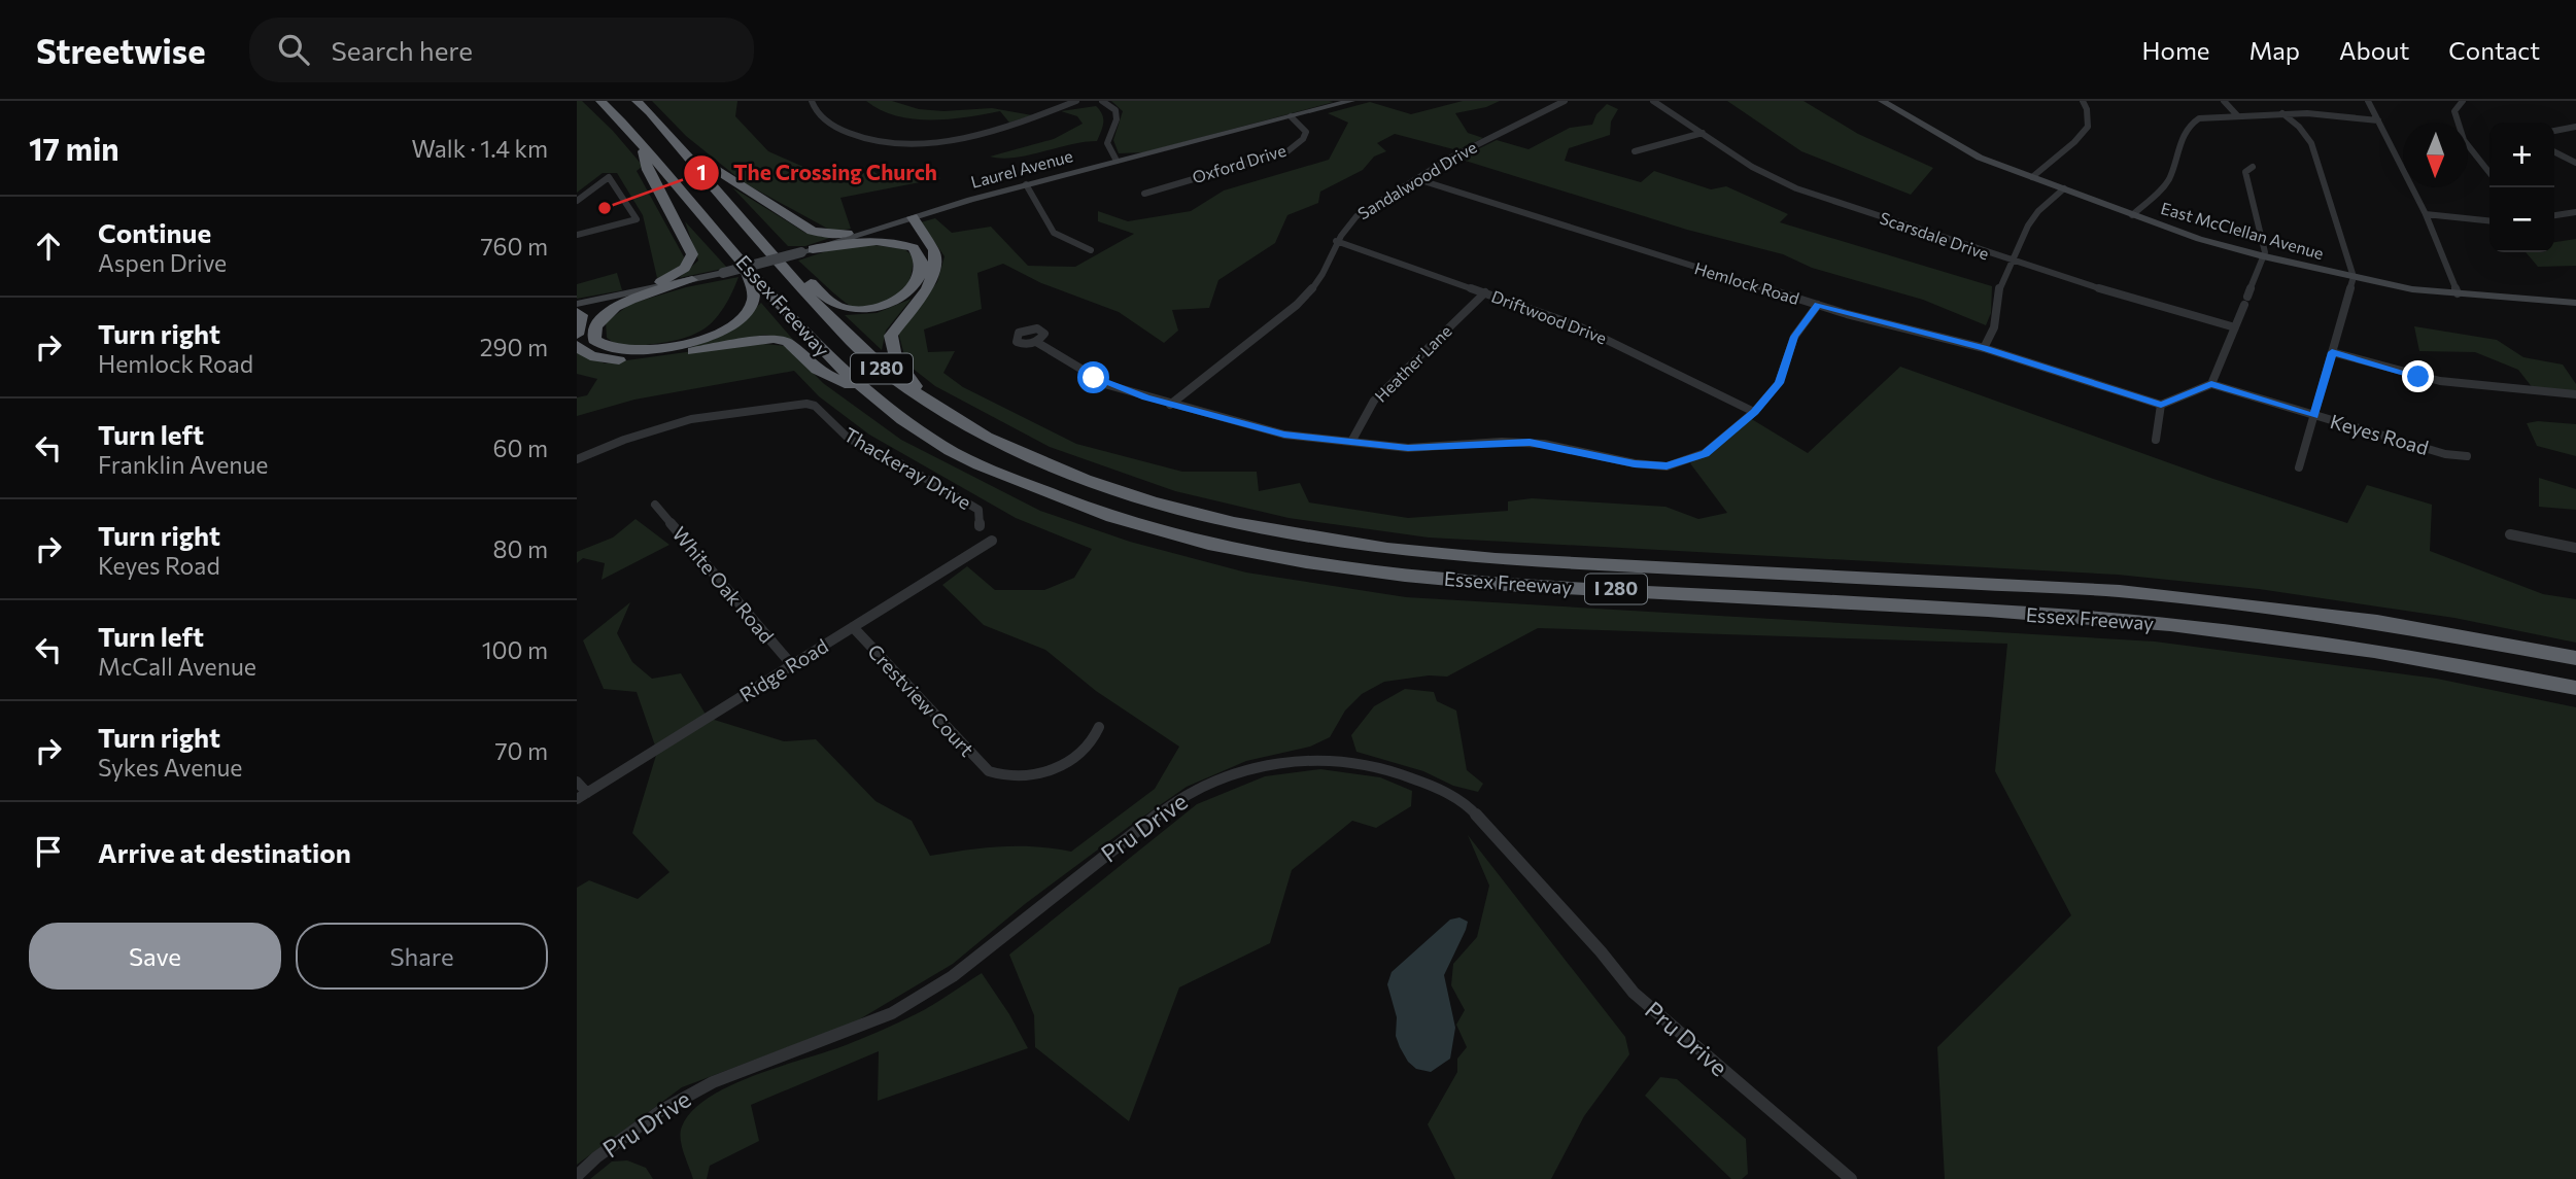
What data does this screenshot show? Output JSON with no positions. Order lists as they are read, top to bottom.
{
  "streets": {
    "highway": ["Essex Freeway", "I 280"],
    "main road": ["Laurel Avenue", "East McClellan Avenue"],
    "street": [
      "Oxford Drive",
      "Sandalwood Drive",
      "Scarsdale Drive",
      "Hemlock Road",
      "Driftwood Drive",
      "Heather Lane",
      "Keyes Road",
      "Thackeray Drive",
      "White Oak Road",
      "Ridge Road",
      "Crestview Court",
      "Pru Drive"
    ]
  },
  "crossings": [
    ["Oxford Drive", "Laurel Avenue"],
    ["Sandalwood Drive", "Hemlock Road"],
    ["Sandalwood Drive", "Driftwood Drive"],
    ["Driftwood Drive", "Heather Lane"],
    ["White Oak Road", "Ridge Road"],
    ["Ridge Road", "Crestview Court"]
  ],
  "places": ["The Crossing Church"],
  "north": "bottom",
  "page": {
    "header": "Streetwise",
    "search": "Search here",
    "nav": [
      "Home",
      "Map",
      "About",
      "Contact"
    ],
    "heading": ["17 min", "Walk · 1.4 km"],
    "map_buttons": ["+", "−"],
    "list": [
      ["Continue", "Aspen Drive", "760 m"],
      ["Turn right", "Hemlock Road", "290 m"],
      ["Turn left", "Franklin Avenue", "60 m"],
      ["Turn right", "Keyes Road", "80 m"],
      ["Turn left", "McCall Avenue", "100 m"],
      ["Turn right", "Sykes Avenue", "70 m"],
      "Arrive at destination"
    ],
    "buttons": ["Save", "Share"]
  }
}
